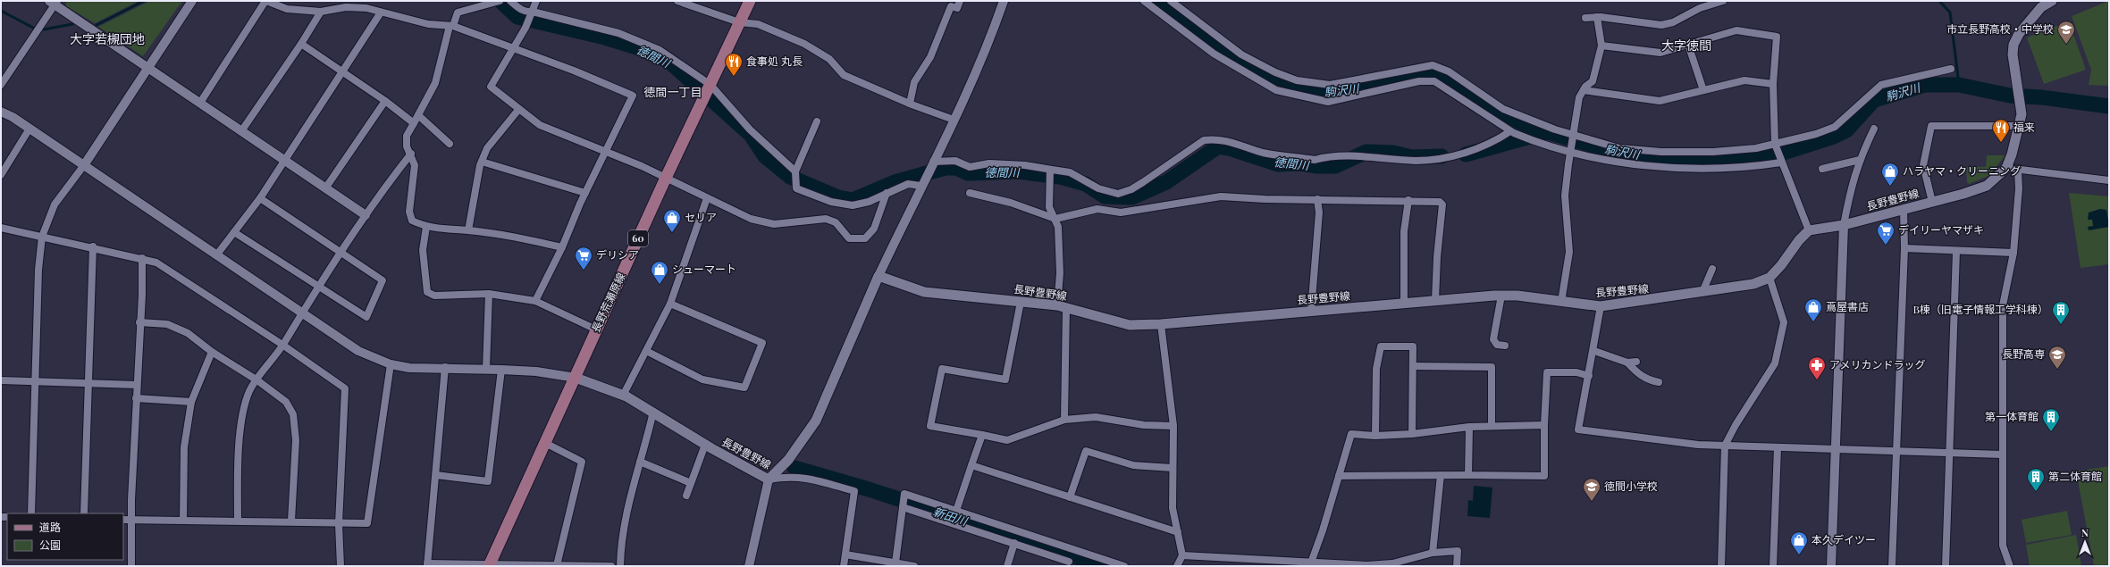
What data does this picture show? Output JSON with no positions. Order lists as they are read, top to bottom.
{
  "streets": {
    "main road": ["長野豊野線", "60", "長野荒瀬原線"]
  },
  "crossings": [
    ["長野豊野線", "長野荒瀬原線"]
  ],
  "districts": ["大字若槻団地", "大字徳間", "徳間一丁目"],
  "water": ["徳間川", "駒沢川", "新田川"],
  "places": {
    "school or university": ["市立長野高校・中学校", "長野高専", "徳間小学校"],
    "restaurant": ["食事処 丸長", "福来"],
    "shop": [
      "ハラヤマ・クリーニング",
      "セリア",
      "シューマート",
      "蔦屋書店",
      "本久デイツー"
    ],
    "supermarket": ["デイリーヤマザキ", "デリシア"],
    "building": ["B棟（旧電子情報工学科棟）", "第一体育館", "第二体育館"],
    "pharmacy": ["アメリカンドラッグ"]
  },
  "legend": ["道路", "公園"],
  "north": "top"
}
